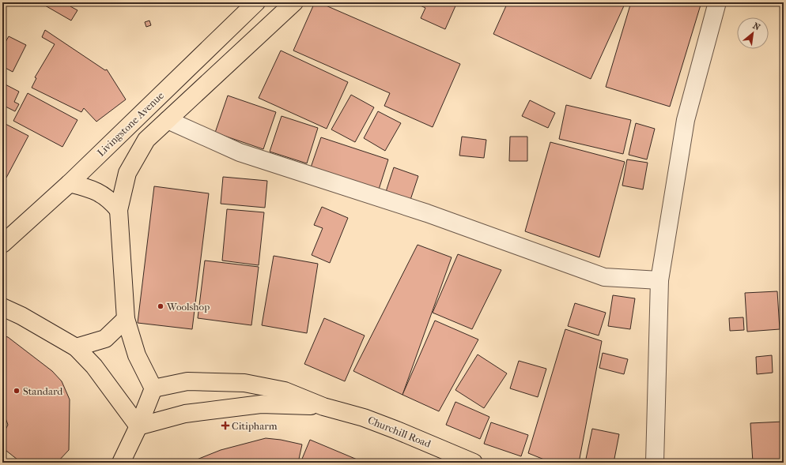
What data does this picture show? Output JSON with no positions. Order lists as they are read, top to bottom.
{
  "streets": {
    "highway": ["Livingstone Avenue", "Churchill Road"]
  },
  "places": {
    "other": ["Woolshop", "Standard"],
    "health": ["Citipharm"]
  },
  "north": "top right"
}
